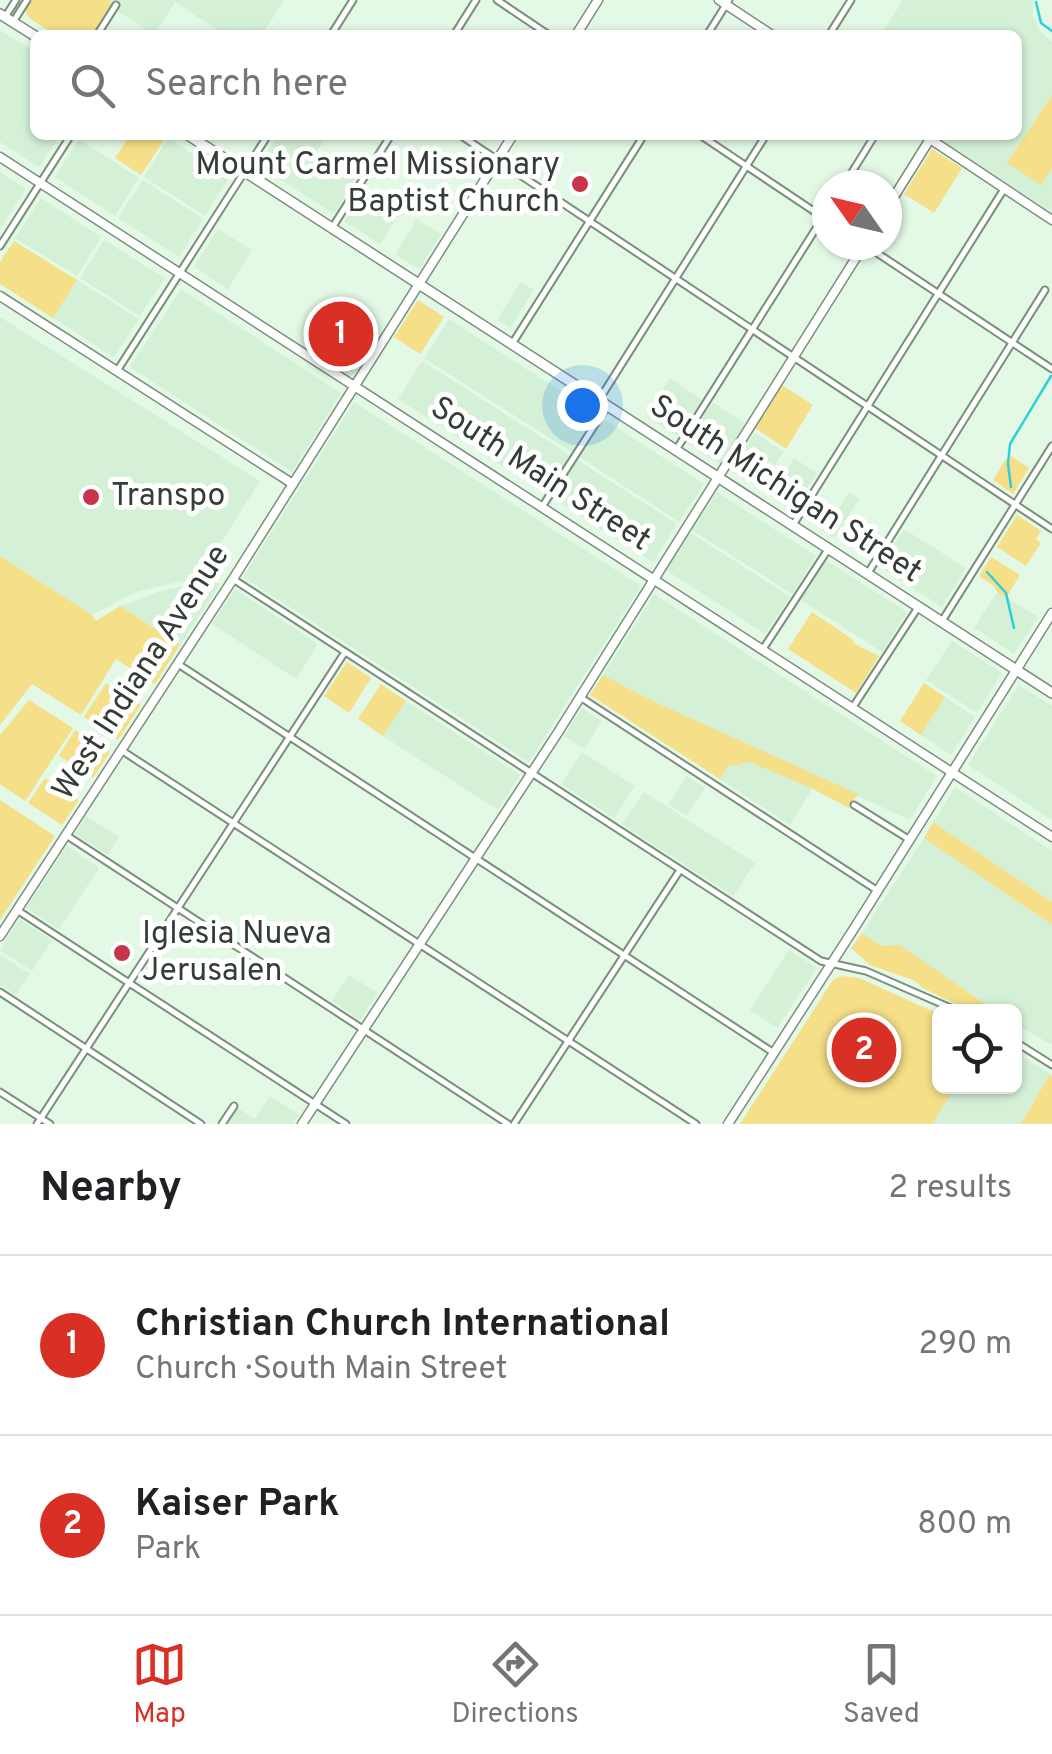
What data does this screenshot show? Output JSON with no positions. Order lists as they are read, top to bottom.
{
  "streets": {
    "main road": ["South Michigan Street"],
    "street": ["South Main Street", "West Indiana Avenue"]
  },
  "crossings": [
    ["South Main Street", "West Indiana Avenue"],
    ["South Michigan Street", "West Indiana Avenue"]
  ],
  "places": ["Mount Carmel Missionary Baptist Church", "Transpo", "Iglesia Nueva Jerusalen"],
  "north": "top left",
  "page": {
    "search": "Search here",
    "pins": ["1", "2"],
    "heading": ["Nearby", "2 results"],
    "list": [
      {
        "mark": "1",
        "name": "Christian Church International",
        "note": "Church · South Main Street",
        "value": "290 m"
      },
      {
        "mark": "2",
        "name": "Kaiser Park",
        "note": "Park",
        "value": "800 m"
      }
    ],
    "nav": ["Map", "Directions", "Saved"]
  }
}
